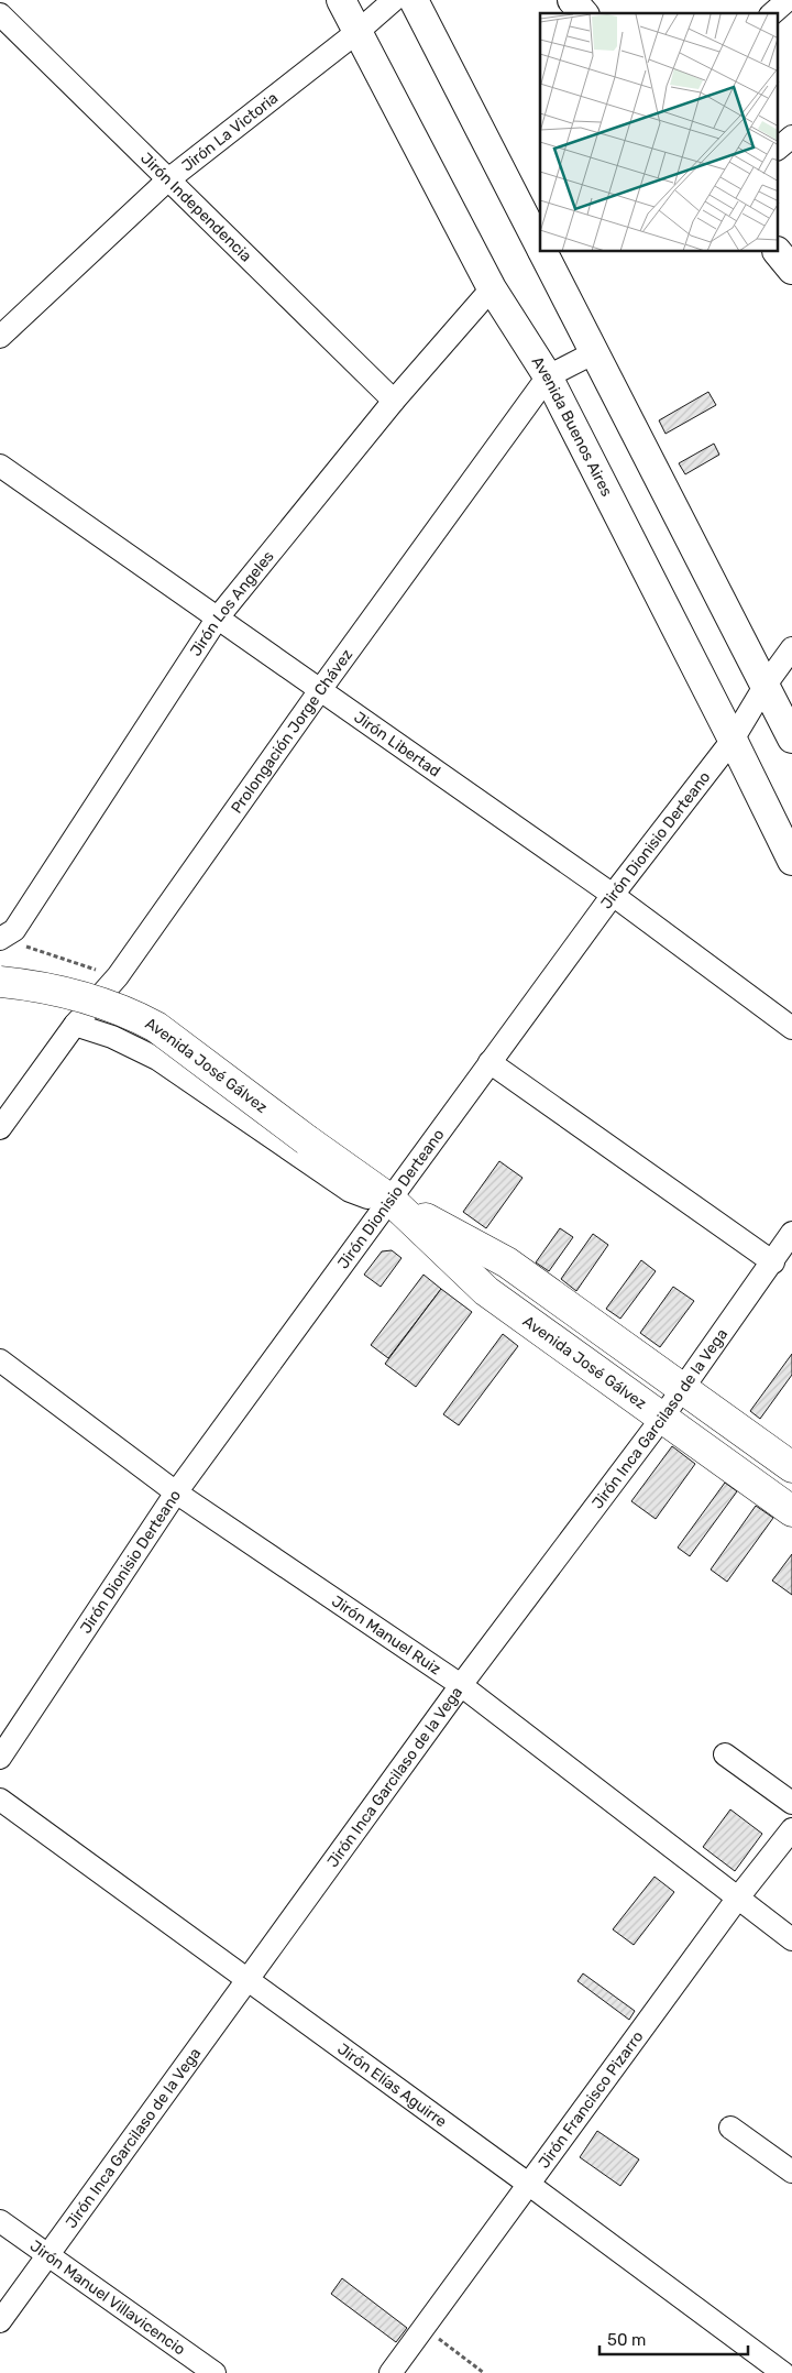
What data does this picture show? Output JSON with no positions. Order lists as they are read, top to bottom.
{
  "streets": {
    "highway": ["Avenida José Gálvez"],
    "main road": ["Avenida Buenos Aires"],
    "street": [
      "Jirón La Victoria",
      "Jirón Independencia",
      "Jirón Los Angeles",
      "Prolongación Jorge Chávez",
      "Jirón Libertad",
      "Jirón Dionisio Derteano",
      "Jirón Inca Garcilaso de la Vega",
      "Jirón Manuel Ruiz",
      "Jirón Elías Aguirre",
      "Jirón Francisco Pizarro",
      "Jirón Manuel Villavicencio"
    ]
  },
  "crossings": [
    ["Jirón La Victoria", "Jirón Independencia"],
    ["Jirón La Victoria", "Avenida Buenos Aires"],
    ["Jirón Independencia", "Jirón Los Angeles"],
    ["Avenida Buenos Aires", "Jirón Los Angeles"],
    ["Avenida Buenos Aires", "Prolongación Jorge Chávez"],
    ["Avenida Buenos Aires", "Jirón Dionisio Derteano"],
    ["Jirón Los Angeles", "Jirón Libertad"],
    ["Prolongación Jorge Chávez", "Jirón Libertad"],
    ["Jirón Libertad", "Jirón Dionisio Derteano"],
    ["Jirón Dionisio Derteano", "Avenida José Gálvez"],
    ["Jirón Dionisio Derteano", "Jirón Manuel Ruiz"],
    ["Avenida José Gálvez", "Jirón Inca Garcilaso de la Vega"],
    ["Jirón Inca Garcilaso de la Vega", "Jirón Manuel Ruiz"],
    ["Jirón Inca Garcilaso de la Vega", "Jirón Elías Aguirre"],
    ["Jirón Inca Garcilaso de la Vega", "Jirón Manuel Villavicencio"],
    ["Jirón Manuel Ruiz", "Jirón Francisco Pizarro"],
    ["Jirón Elías Aguirre", "Jirón Francisco Pizarro"]
  ],
  "scale_bar": "50 m"
}
